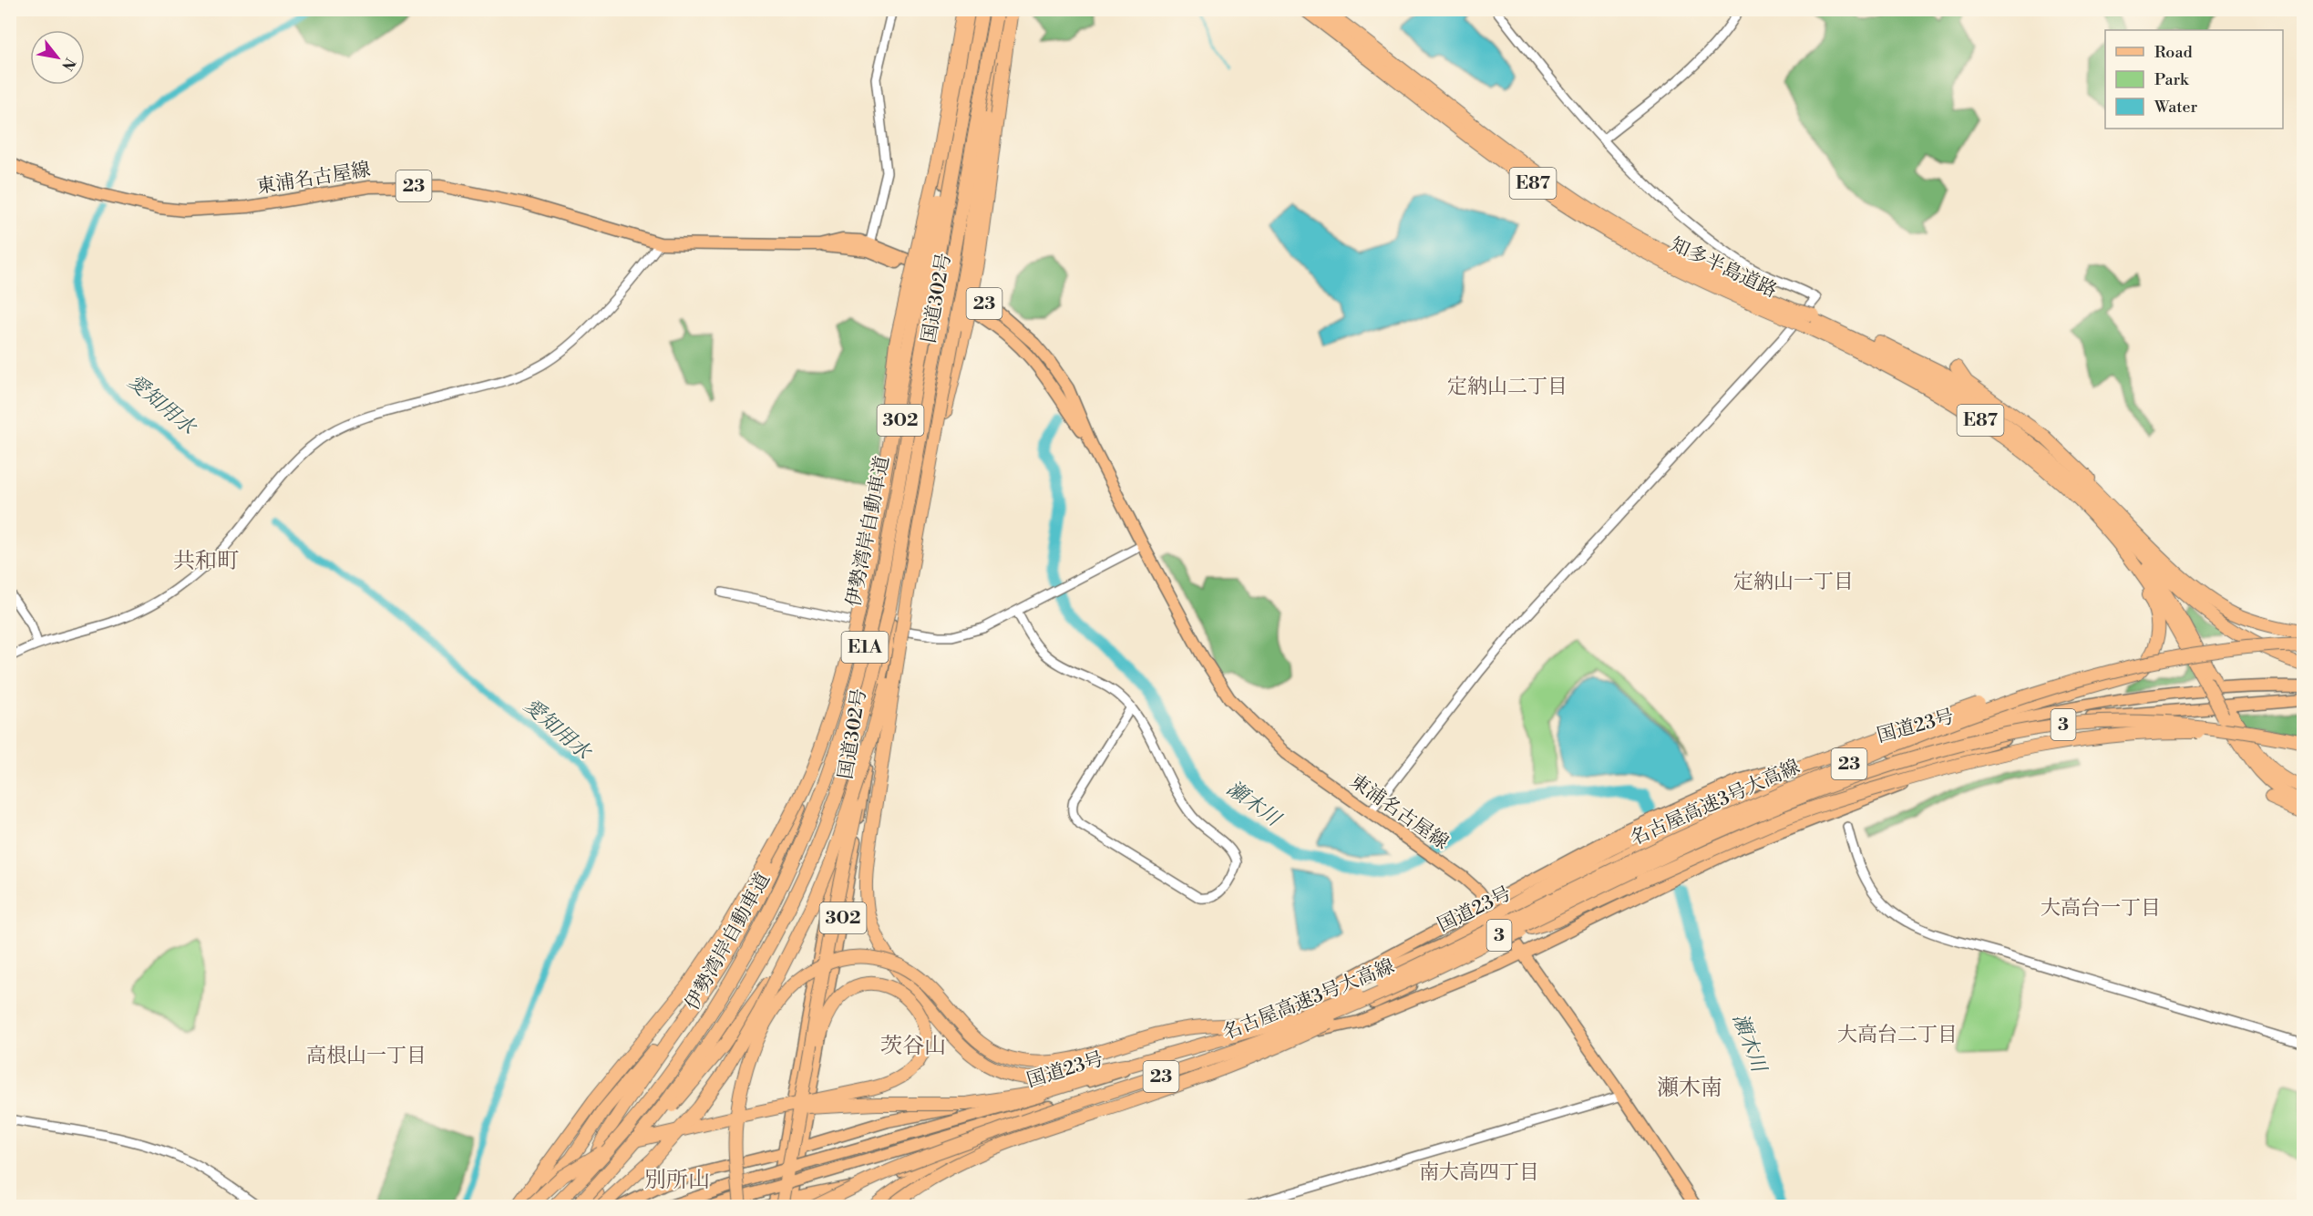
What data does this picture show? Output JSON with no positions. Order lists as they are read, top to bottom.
{
  "streets": {
    "highway": [
      "E87",
      "知多半島道路",
      "伊勢湾岸自動車道",
      "E1A",
      "3",
      "名古屋高速3号大高線"
    ],
    "main road": [
      "東浦名古屋線",
      "23",
      "国道302号",
      "302",
      "国道23号"
    ]
  },
  "crossings": [
    ["東浦名古屋線", "国道302号"],
    ["国道23号", "名古屋高速3号大高線"]
  ],
  "districts": [
    "定納山二丁目",
    "共和町",
    "定納山一丁目",
    "大高台一丁目",
    "大高台二丁目",
    "茨谷山",
    "高根山一丁目",
    "瀬木南",
    "南大高四丁目",
    "別所山"
  ],
  "water": ["愛知用水", "瀬木川"],
  "legend": ["Road", "Park", "Water"],
  "north": "bottom right"
}
